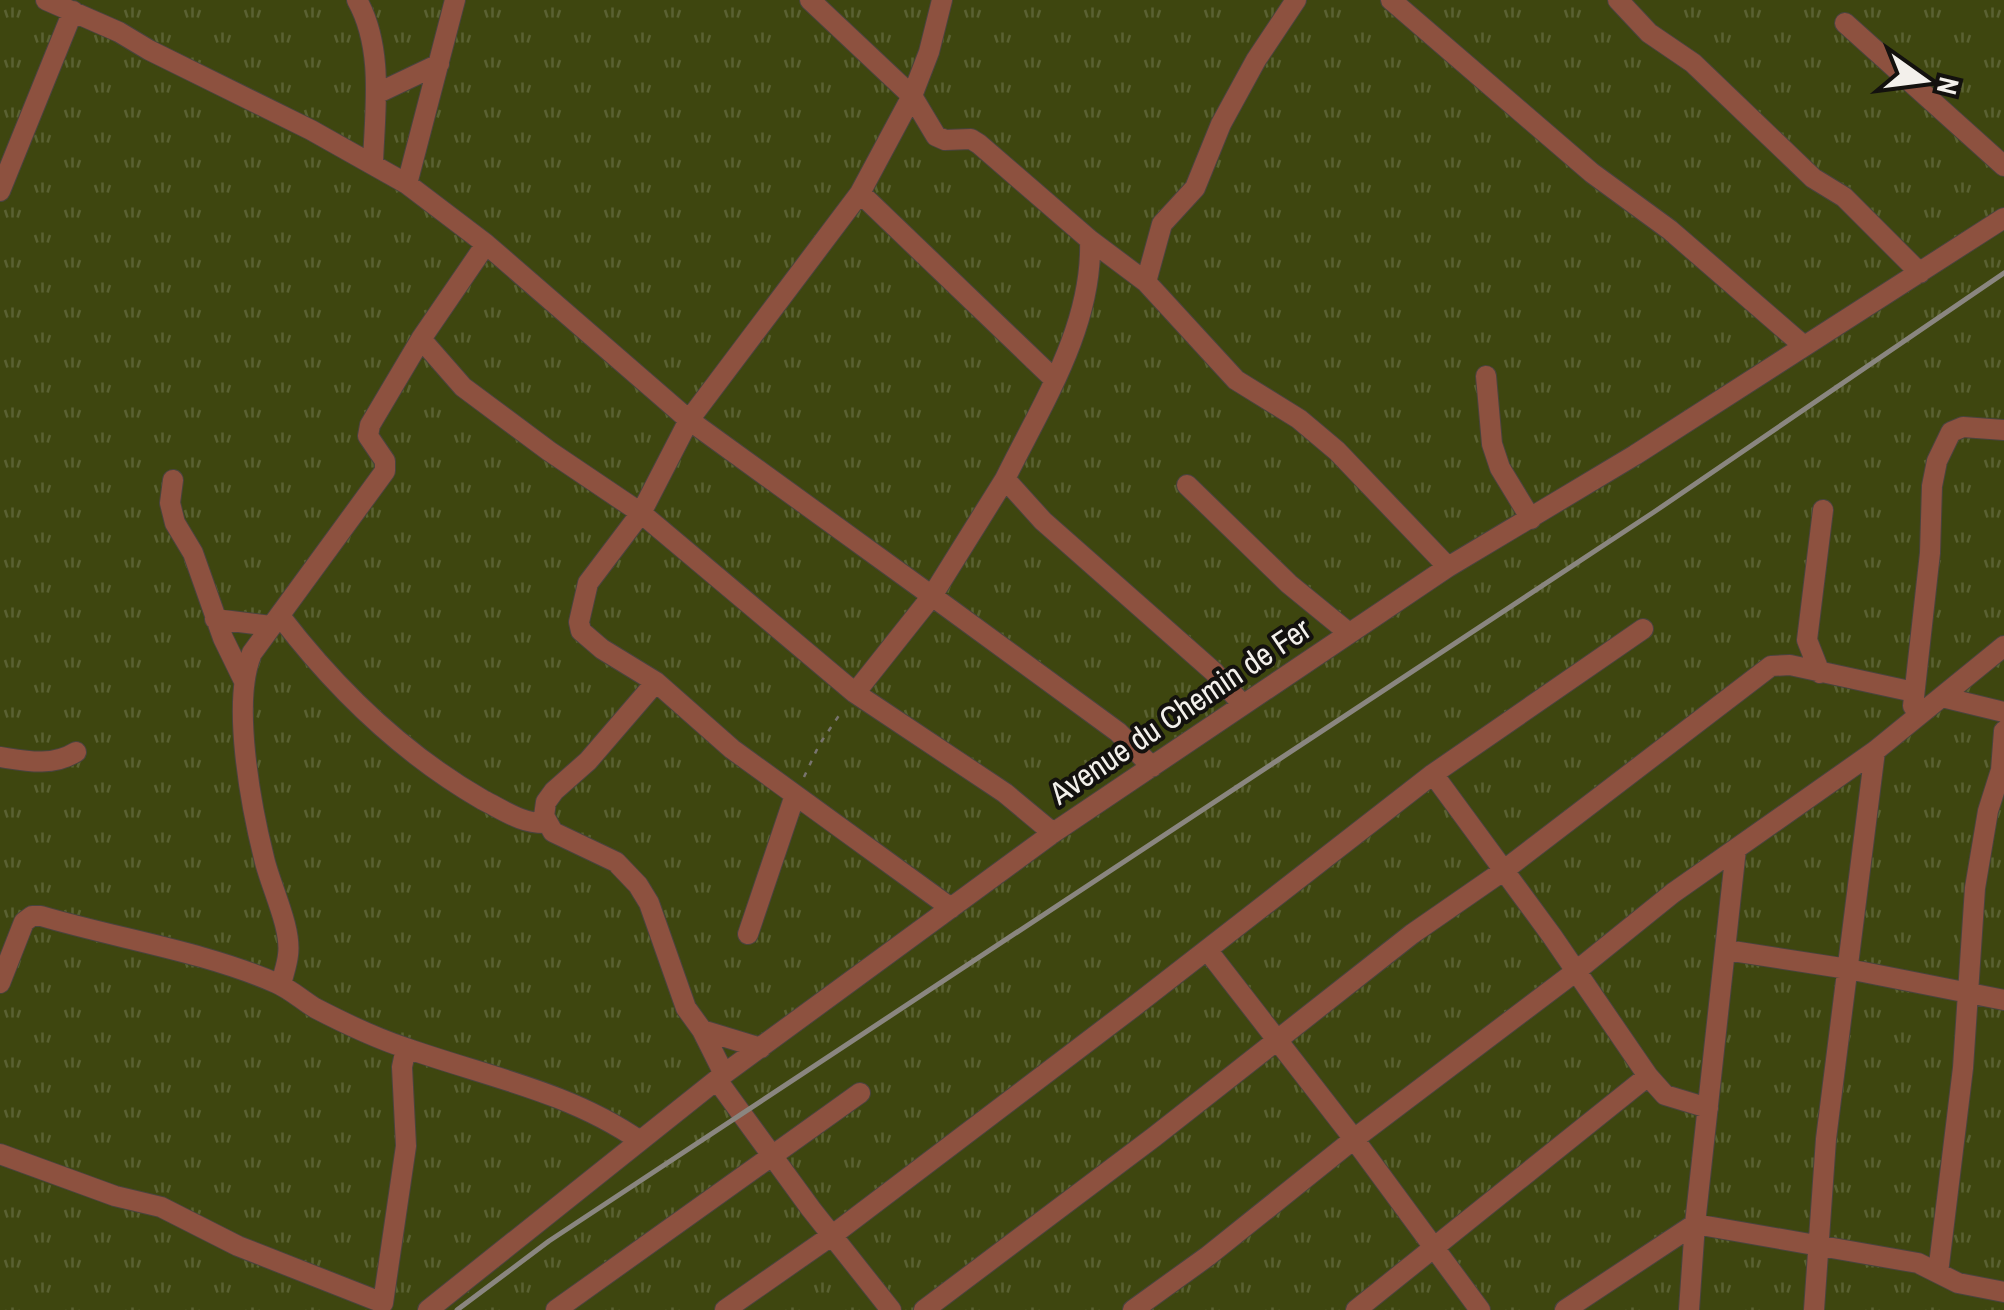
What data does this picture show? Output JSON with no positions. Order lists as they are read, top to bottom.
{
  "streets": {
    "street": ["Avenue du Chemin de Fer"]
  },
  "north": "right"
}
